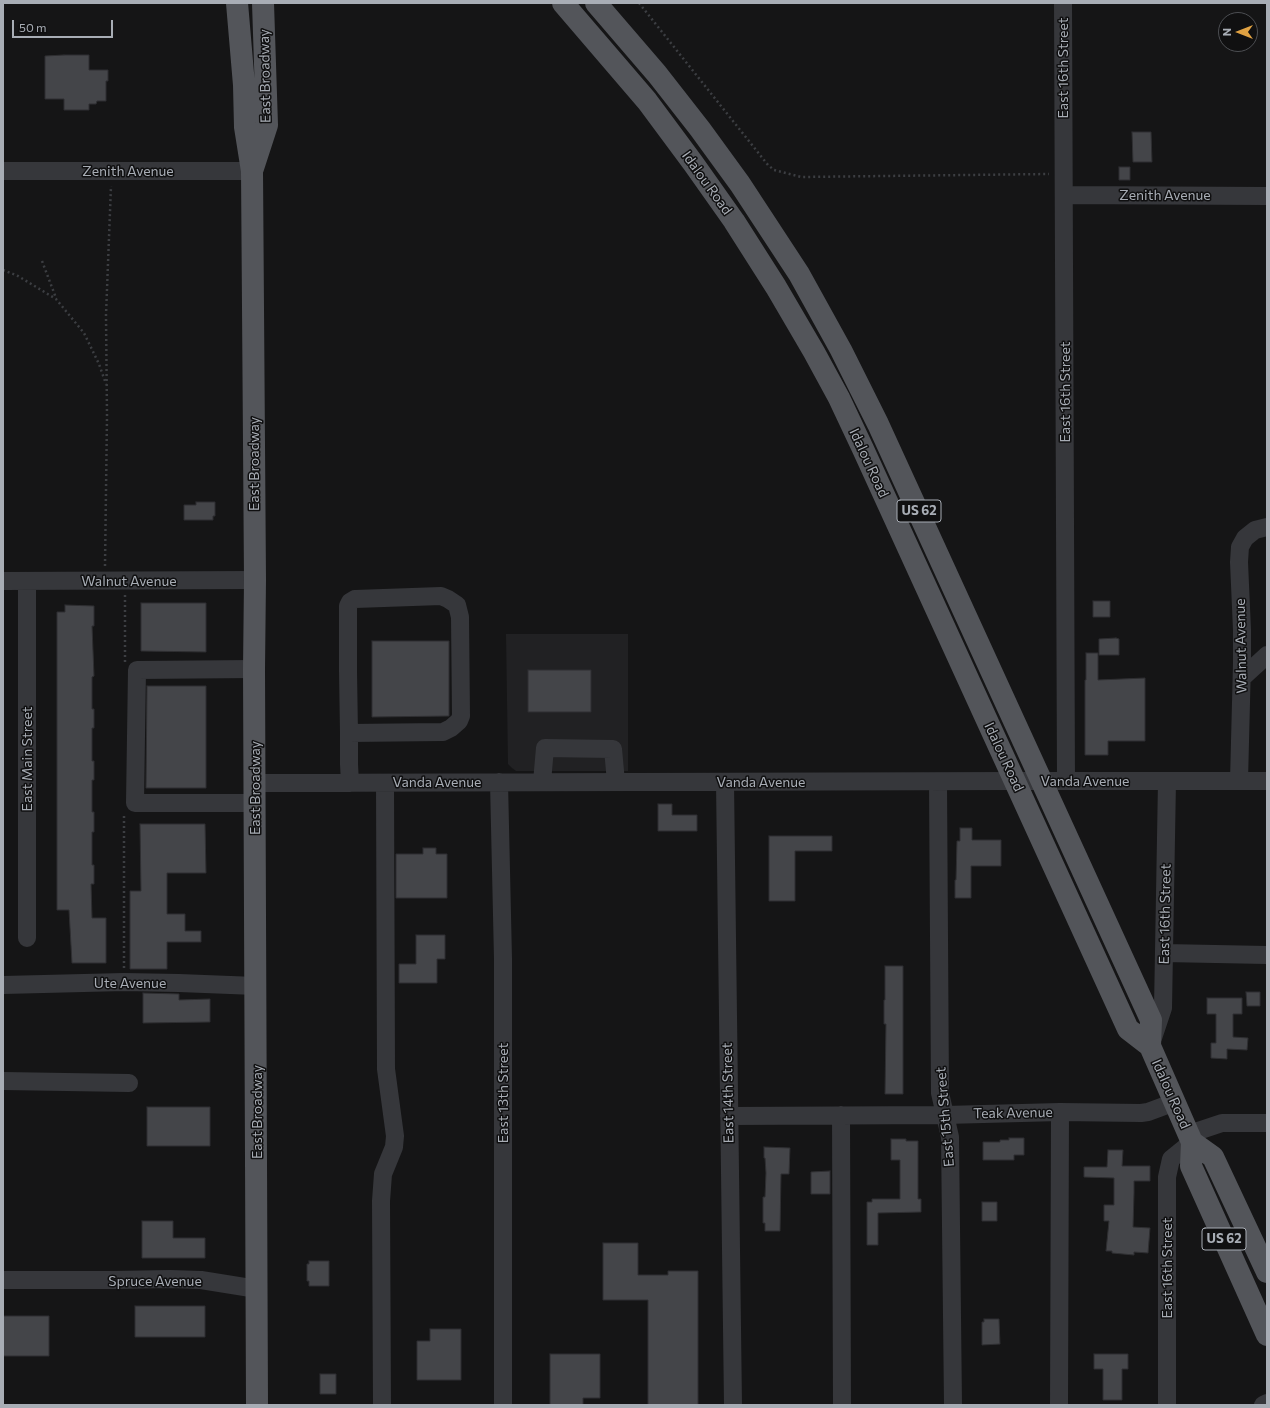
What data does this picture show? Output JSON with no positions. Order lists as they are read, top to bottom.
{
  "streets": {
    "main road": ["East Broadway", "Idalou Road", "US 62"],
    "street": [
      "East 16th Street",
      "Zenith Avenue",
      "Walnut Avenue",
      "East Main Street",
      "Vanda Avenue",
      "Ute Avenue",
      "East 13th Street",
      "East 14th Street",
      "Teak Avenue",
      "East 15th Street",
      "Spruce Avenue"
    ]
  },
  "crossings": [
    ["East 16th Street", "Zenith Avenue"],
    ["East 16th Street", "Idalou Road"],
    ["East 16th Street", "Vanda Avenue"],
    ["East Broadway", "Zenith Avenue"],
    ["East Broadway", "Walnut Avenue"],
    ["East Broadway", "Vanda Avenue"],
    ["East Broadway", "Ute Avenue"],
    ["East Broadway", "Spruce Avenue"],
    ["Idalou Road", "Vanda Avenue"],
    ["Idalou Road", "Teak Avenue"],
    ["Walnut Avenue", "East Main Street"],
    ["Walnut Avenue", "Vanda Avenue"],
    ["Vanda Avenue", "East 13th Street"],
    ["Vanda Avenue", "East 14th Street"],
    ["Vanda Avenue", "East 15th Street"],
    ["East 14th Street", "Teak Avenue"],
    ["Teak Avenue", "East 15th Street"]
  ],
  "scale_bar": "50 m",
  "north": "left"
}
